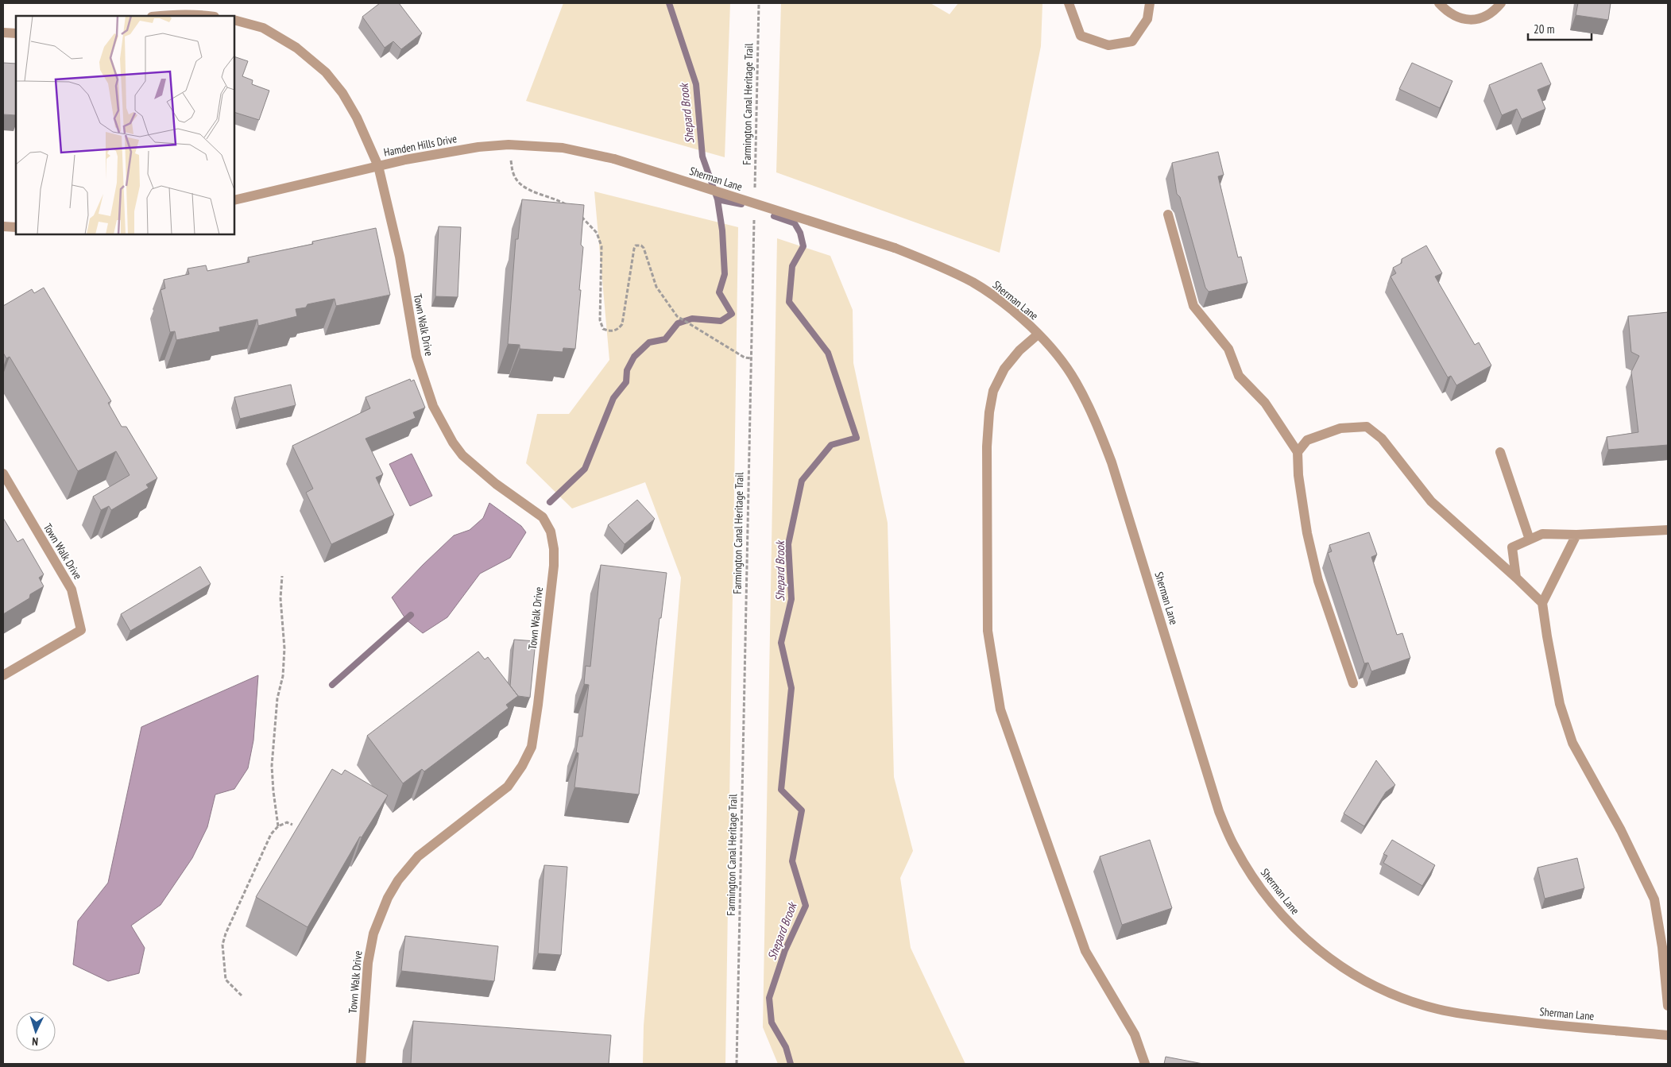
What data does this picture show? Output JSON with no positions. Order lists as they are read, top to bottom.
{
  "streets": {
    "street": ["Hamden Hills Drive", "Sherman Lane", "Town Walk Drive"],
    "path": ["Farmington Canal Heritage Trail"]
  },
  "crossings": [
    ["Hamden Hills Drive", "Sherman Lane"],
    ["Hamden Hills Drive", "Town Walk Drive"]
  ],
  "water": ["Shepard Brook"],
  "scale_bar": "20 m",
  "north": "bottom"
}
